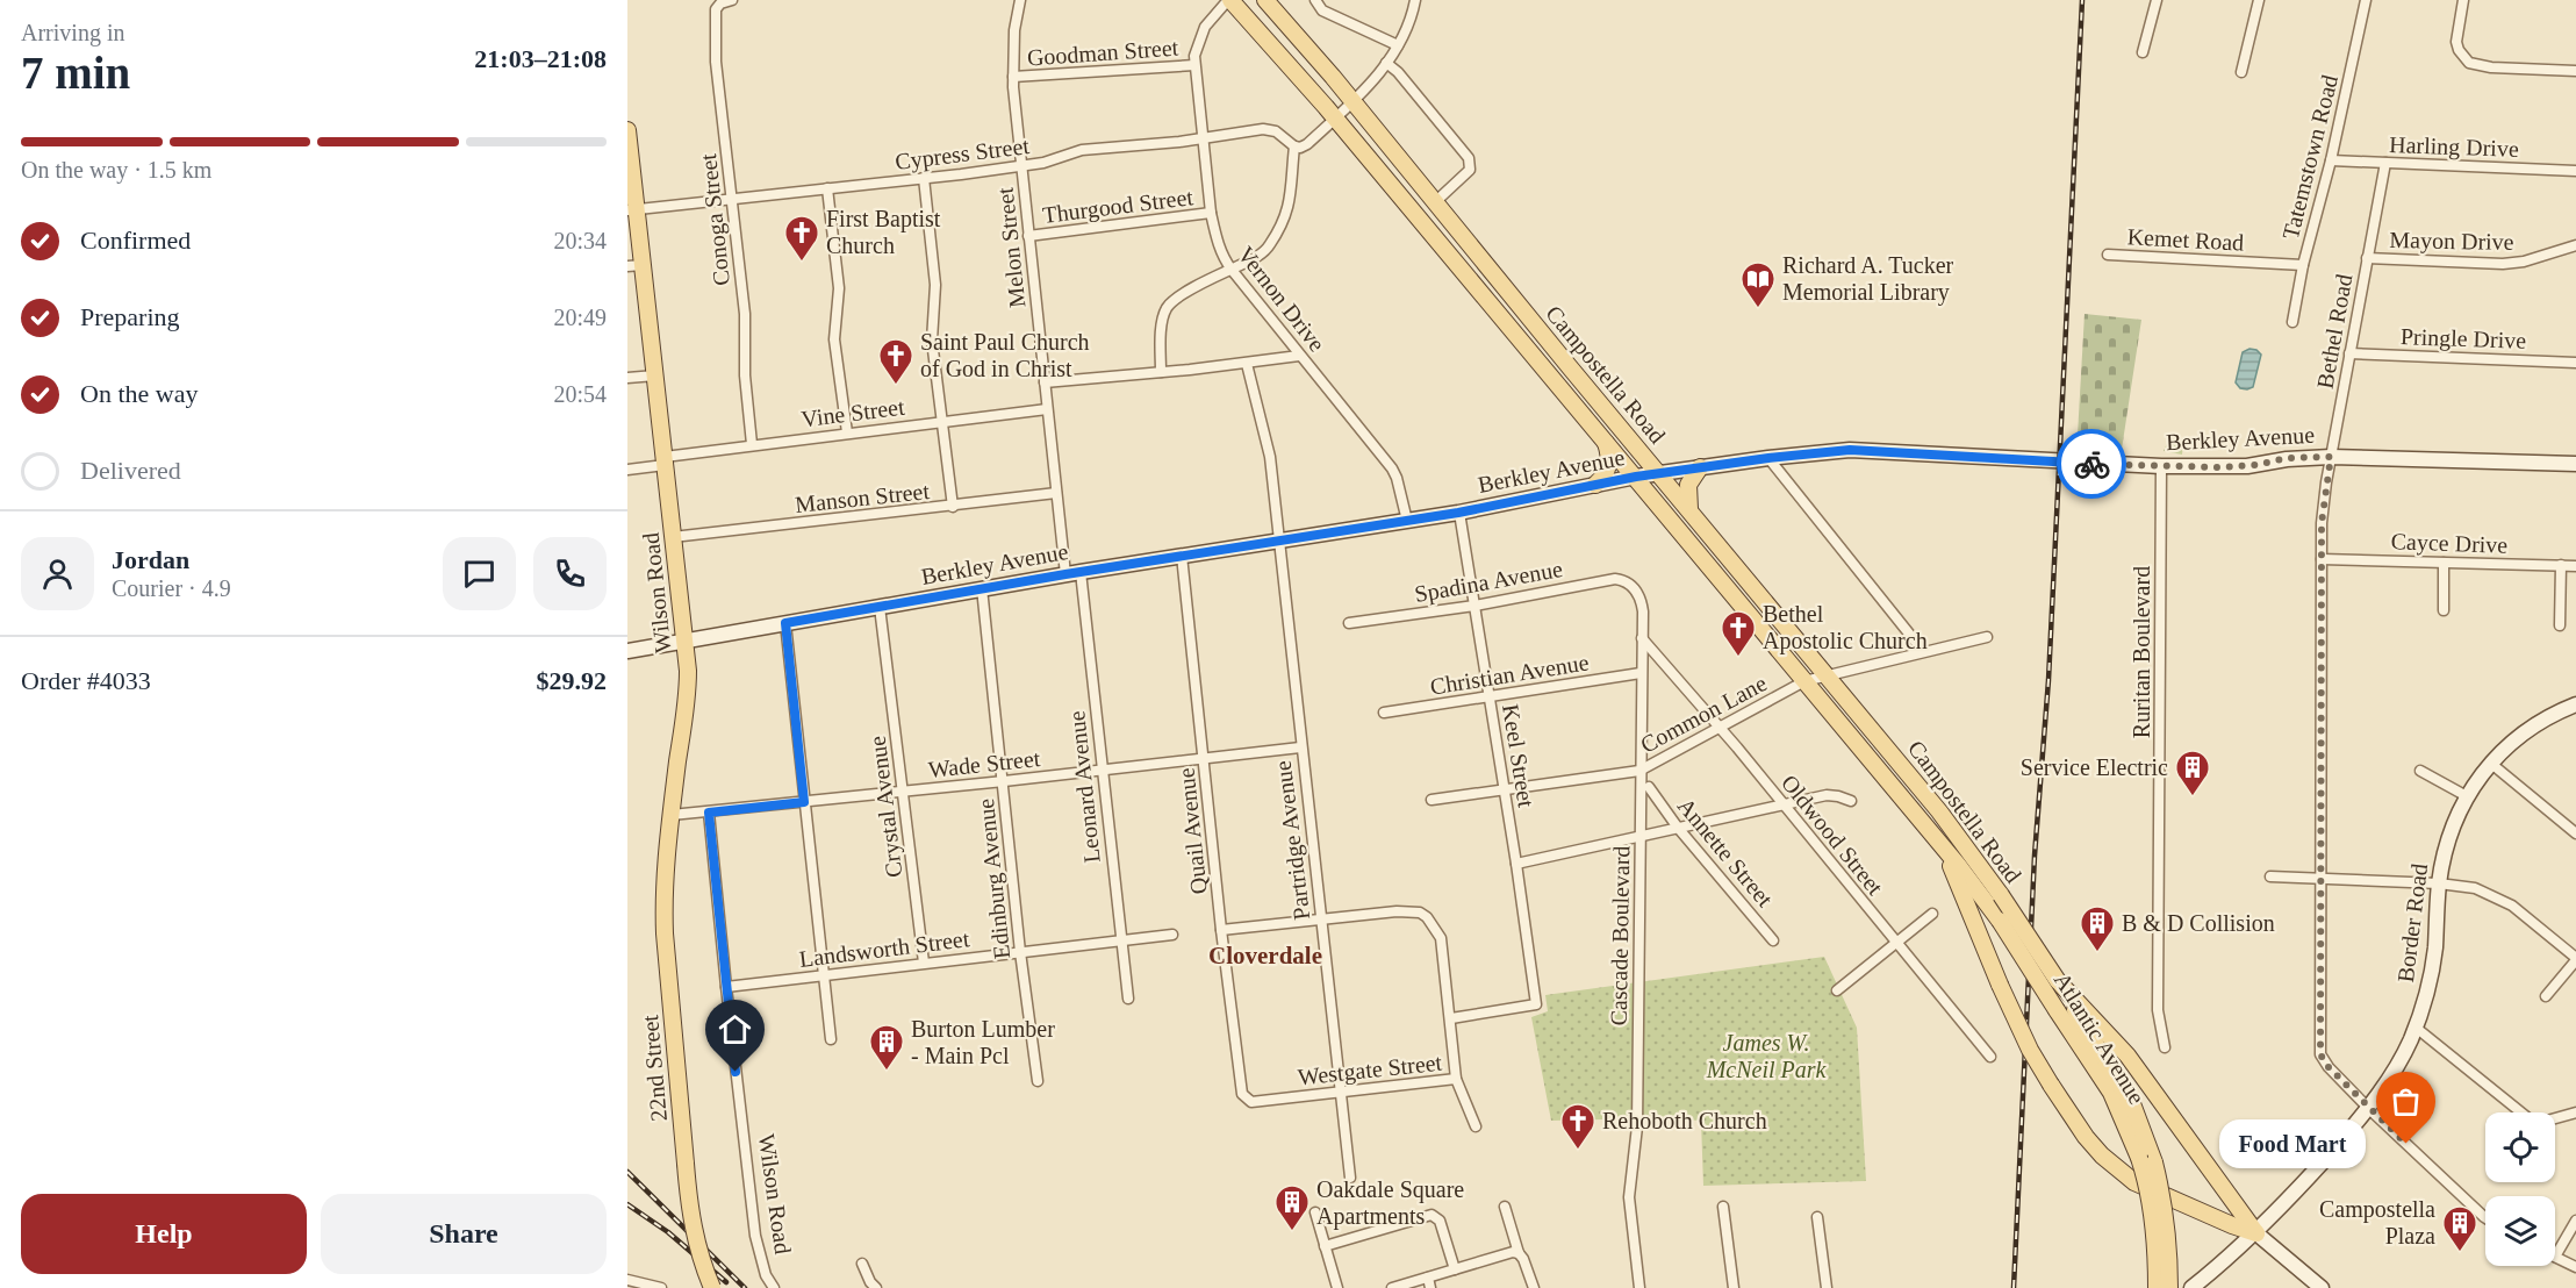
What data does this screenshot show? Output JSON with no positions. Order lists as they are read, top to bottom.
{
  "streets": {
    "main road": [
      "Campostella Road",
      "Wilson Road",
      "Atlantic Avenue",
      "22nd Street"
    ],
    "street": [
      "Goodman Street",
      "Harling Drive",
      "Cypress Street",
      "Tatemstown Road",
      "Thurgood Street",
      "Conoga Street",
      "Kemet Road",
      "Mayon Drive",
      "Melon Street",
      "Vernon Drive",
      "Bethel Road",
      "Pringle Drive",
      "Vine Street",
      "Berkley Avenue",
      "Manson Street",
      "Cayce Drive",
      "Spadina Avenue",
      "Ruritan Boulevard",
      "Christian Avenue",
      "Common Lane",
      "Keel Street",
      "Wade Street",
      "Leonard Avenue",
      "Crystal Avenue",
      "Quail Avenue",
      "Oldwood Street",
      "Partridge Avenue",
      "Annette Street",
      "Edinburg Avenue",
      "Border Road",
      "Cascade Boulevard",
      "Landsworth Street",
      "Westgate Street"
    ]
  },
  "crossings": [
    ["Goodman Street", "Melon Street"],
    ["Goodman Street", "Vernon Drive"],
    ["Harling Drive", "Tatemstown Road"],
    ["Harling Drive", "Bethel Road"],
    ["Cypress Street", "Conoga Street"],
    ["Cypress Street", "Melon Street"],
    ["Cypress Street", "Vernon Drive"],
    ["Cypress Street", "Wilson Road"],
    ["Tatemstown Road", "Kemet Road"],
    ["Thurgood Street", "Melon Street"],
    ["Thurgood Street", "Vernon Drive"],
    ["Conoga Street", "Vine Street"],
    ["Mayon Drive", "Bethel Road"],
    ["Melon Street", "Vine Street"],
    ["Melon Street", "Berkley Avenue"],
    ["Melon Street", "Manson Street"],
    ["Vernon Drive", "Campostella Road"],
    ["Vernon Drive", "Berkley Avenue"],
    ["Bethel Road", "Pringle Drive"],
    ["Bethel Road", "Berkley Avenue"],
    ["Bethel Road", "Cayce Drive"],
    ["Bethel Road", "Border Road"],
    ["Campostella Road", "Berkley Avenue"],
    ["Campostella Road", "Common Lane"],
    ["Campostella Road", "Atlantic Avenue"],
    ["Vine Street", "Wilson Road"],
    ["Berkley Avenue", "Wilson Road"],
    ["Berkley Avenue", "Ruritan Boulevard"],
    ["Berkley Avenue", "Keel Street"],
    ["Berkley Avenue", "Leonard Avenue"],
    ["Berkley Avenue", "Crystal Avenue"],
    ["Berkley Avenue", "Quail Avenue"],
    ["Berkley Avenue", "Partridge Avenue"],
    ["Berkley Avenue", "Edinburg Avenue"],
    ["Manson Street", "Wilson Road"],
    ["Spadina Avenue", "Keel Street"],
    ["Spadina Avenue", "Cascade Boulevard"],
    ["Wilson Road", "Wade Street"],
    ["Wilson Road", "Landsworth Street"],
    ["Wilson Road", "22nd Street"],
    ["Christian Avenue", "Keel Street"],
    ["Christian Avenue", "Cascade Boulevard"],
    ["Common Lane", "Keel Street"],
    ["Common Lane", "Oldwood Street"],
    ["Common Lane", "Cascade Boulevard"],
    ["Keel Street", "Westgate Street"],
    ["Wade Street", "Leonard Avenue"],
    ["Wade Street", "Crystal Avenue"],
    ["Wade Street", "Quail Avenue"],
    ["Wade Street", "Partridge Avenue"],
    ["Wade Street", "Edinburg Avenue"],
    ["Wade Street", "22nd Street"],
    ["Leonard Avenue", "Landsworth Street"],
    ["Crystal Avenue", "Landsworth Street"],
    ["Quail Avenue", "Westgate Street"],
    ["Oldwood Street", "Cascade Boulevard"],
    ["Partridge Avenue", "Westgate Street"],
    ["Edinburg Avenue", "Landsworth Street"]
  ],
  "districts": ["Cloverdale"],
  "parks": ["James W. McNeil Park"],
  "places": {
    "church": [
      "First Baptist Church",
      "Saint Paul Church of God in Christ",
      "Bethel Apostolic Church",
      "Rehoboth Church"
    ],
    "library": ["Richard A. Tucker Memorial Library"],
    "building": [
      "Service Electric",
      "B & D Collision",
      "Burton Lumber - Main Pcl",
      "Oakdale Square Apartments",
      "Campostella Plaza"
    ],
    "other": ["Food Mart"]
  },
  "page": {
    "heading": ["7 min", "Arriving in", "21:03–21:08"],
    "panel": [
      "Jordan",
      "Courier · 4.9",
      "Order #4033",
      "$29.92"
    ],
    "bar": "On the way · 1.5 km",
    "list": [
      ["Confirmed", "20:34"],
      ["Preparing", "20:49"],
      ["On the way", "20:54"],
      "Delivered"
    ],
    "bubble": "Food Mart",
    "buttons": ["Help", "Share"]
  }
}
